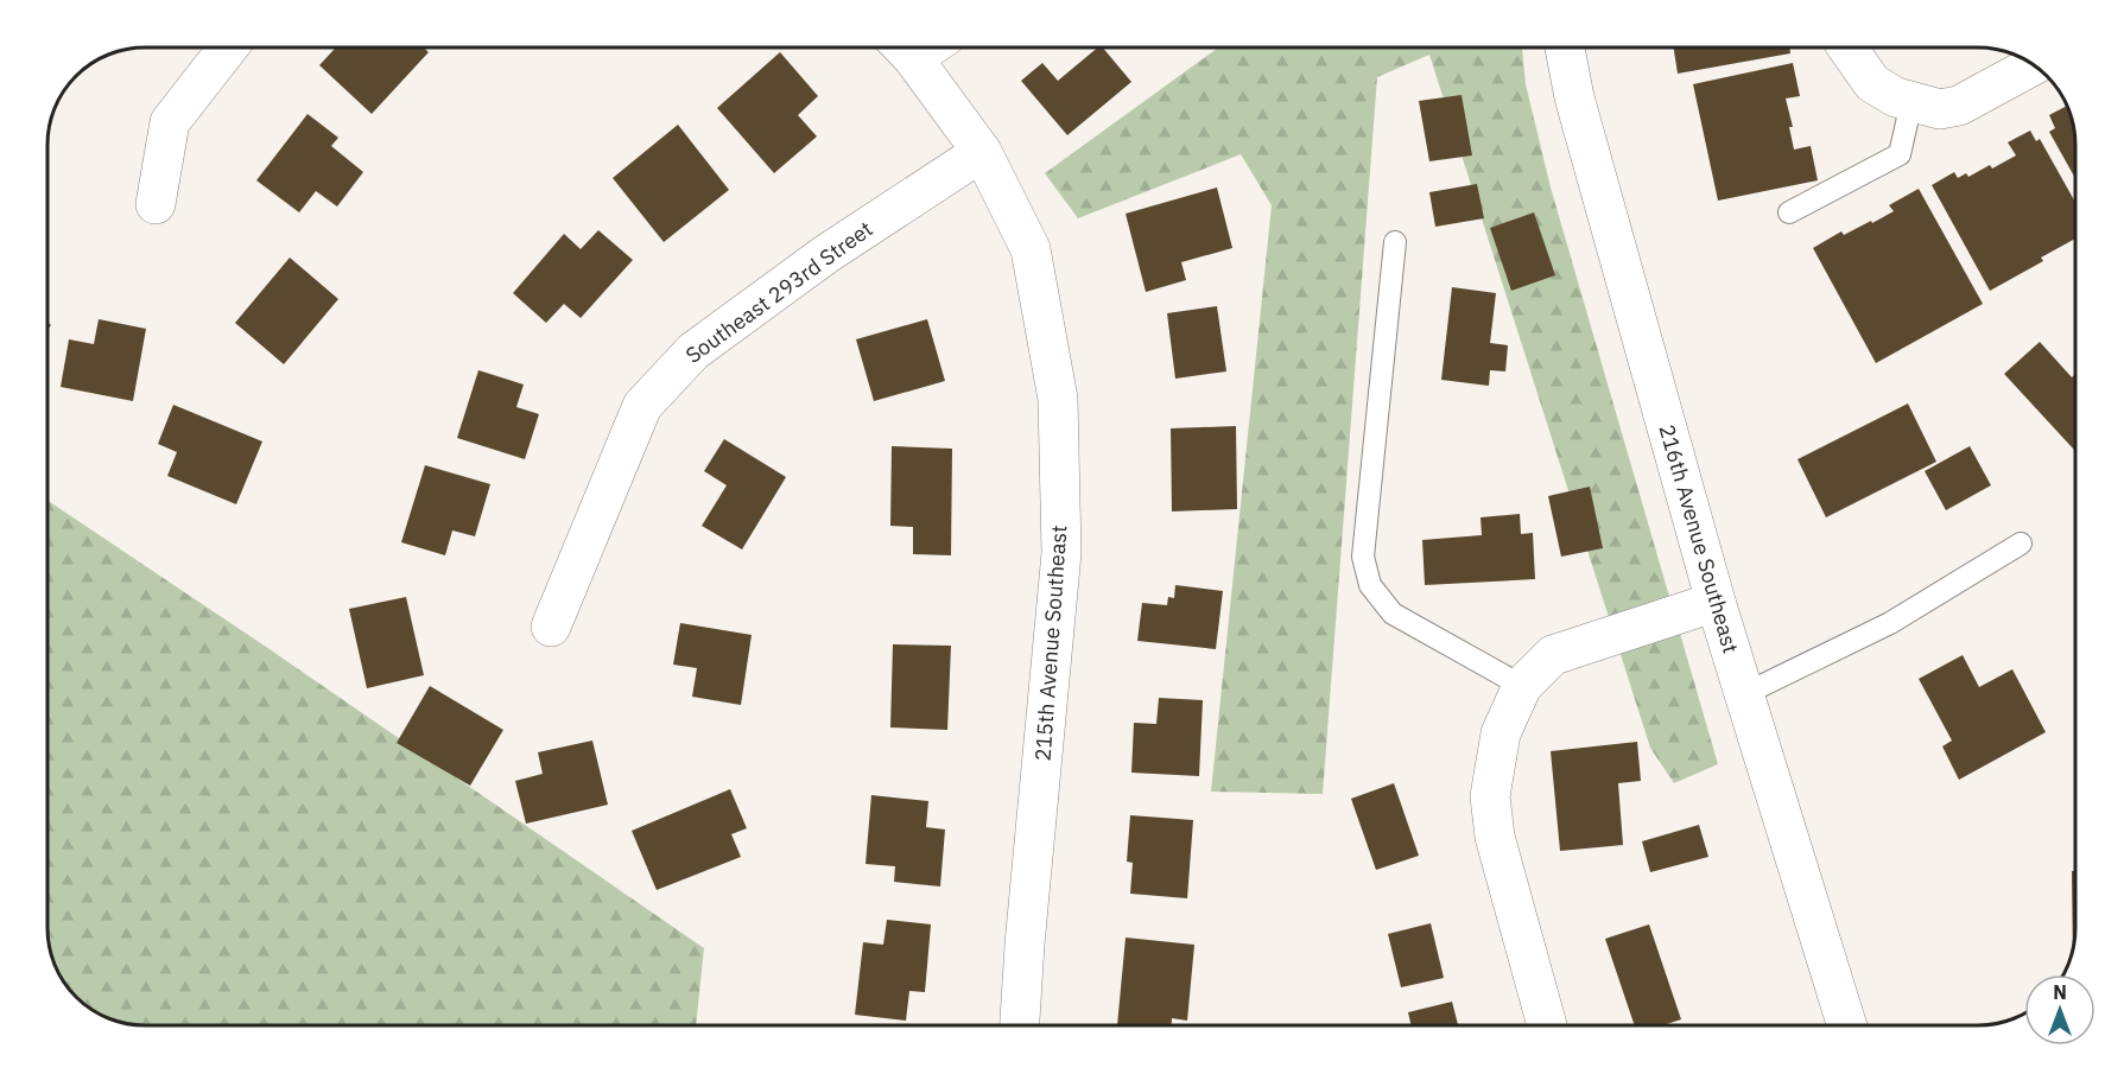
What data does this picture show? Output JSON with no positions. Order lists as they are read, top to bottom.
{
  "streets": {
    "street": ["Southeast 293rd Street", "216th Avenue Southeast", "215th Avenue Southeast"]
  },
  "crossings": [
    ["Southeast 293rd Street", "215th Avenue Southeast"]
  ],
  "north": "top"
}
